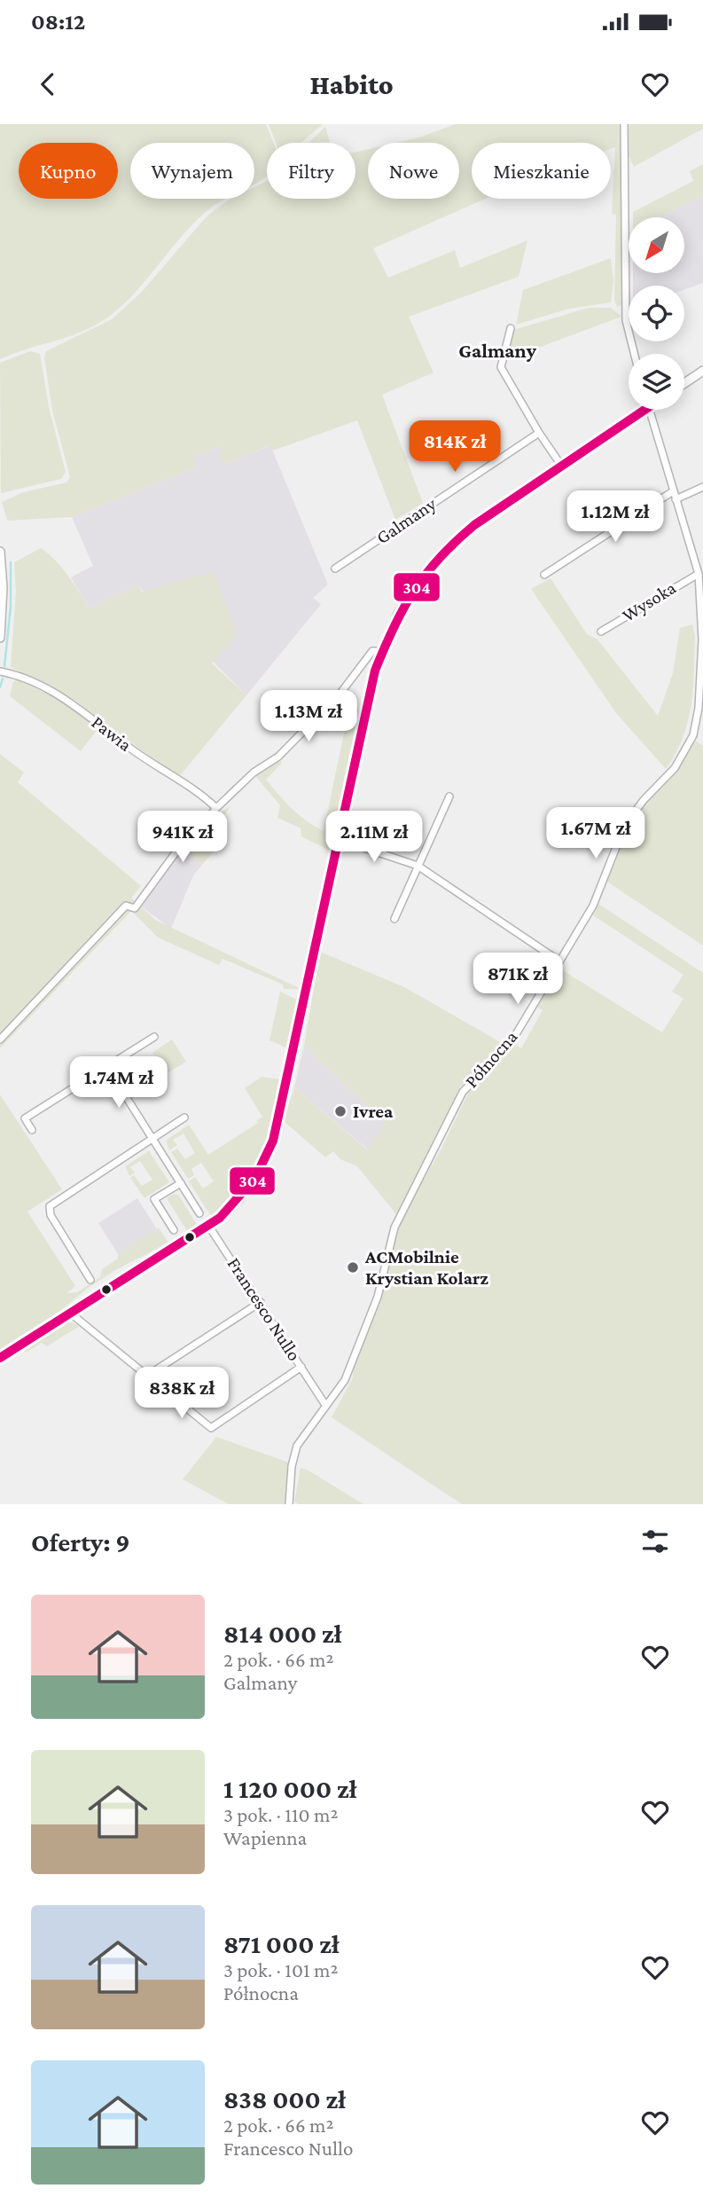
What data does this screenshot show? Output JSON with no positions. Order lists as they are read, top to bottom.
{
  "streets": {
    "street": [
      "Galmany",
      "Wysoka",
      "Pawia",
      "Północna",
      "Francesco Nullo"
    ]
  },
  "crossings": [
    ["Wysoka", "Północna"]
  ],
  "districts": ["Galmany"],
  "places": ["Ivrea", "ACMobilnie Krystian Kolarz"],
  "lines": ["transit line 304"],
  "north": "bottom left",
  "page": {
    "status": "08:12",
    "header": "Habito",
    "chip": [
      "Kupno",
      "Wynajem",
      "Filtry",
      "Nowe",
      "Mieszkanie"
    ],
    "price": [
      "814K zł",
      "1.12M zł",
      "1.13M zł",
      "1.67M zł",
      "941K zł",
      "2.11M zł",
      "871K zł",
      "1.74M zł",
      "838K zł"
    ],
    "heading": "Oferty: 9",
    "list": [
      {
        "name": "814 000 zł",
        "note": "2 pok. · 66 m² · Galmany"
      },
      {
        "name": "1 120 000 zł",
        "note": "3 pok. · 110 m² · Wapienna"
      },
      {
        "name": "871 000 zł",
        "note": "3 pok. · 101 m² · Północna"
      },
      {
        "name": "838 000 zł",
        "note": "2 pok. · 66 m² · Francesco Nullo"
      }
    ]
  }
}
